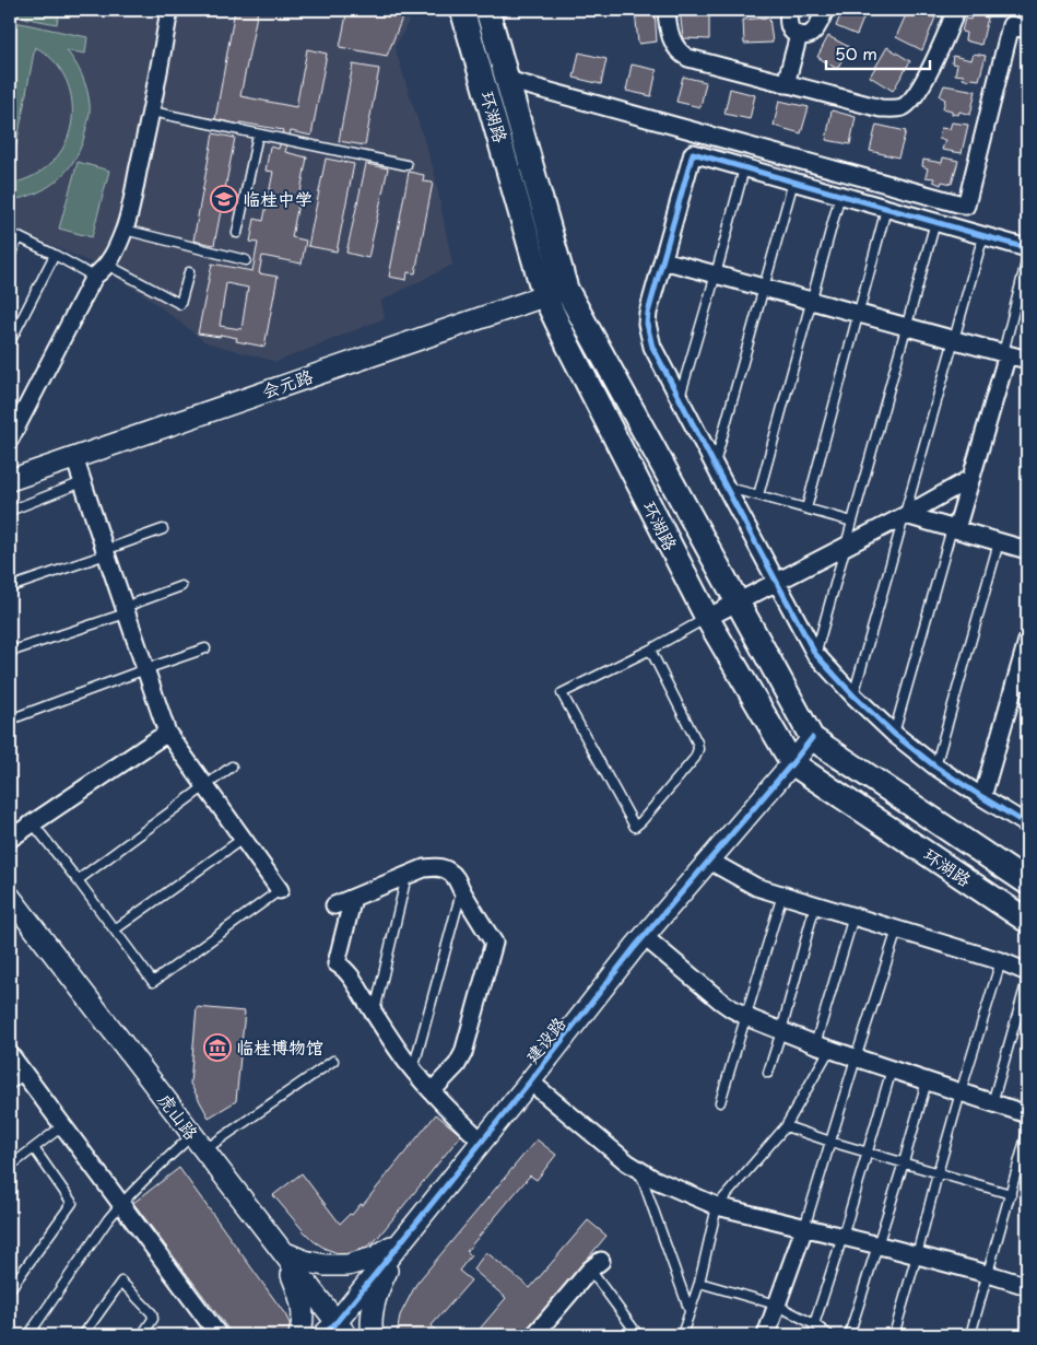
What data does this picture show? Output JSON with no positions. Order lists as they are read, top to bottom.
{
  "streets": {
    "main road": ["环湖路"],
    "street": ["会元路", "建设路", "虎山路"]
  },
  "crossings": [
    ["环湖路", "会元路"],
    ["环湖路", "建设路"],
    ["建设路", "虎山路"]
  ],
  "places": {
    "school or university": ["临桂中学"],
    "museum": ["临桂博物馆"]
  },
  "scale_bar": "50 m"
}
